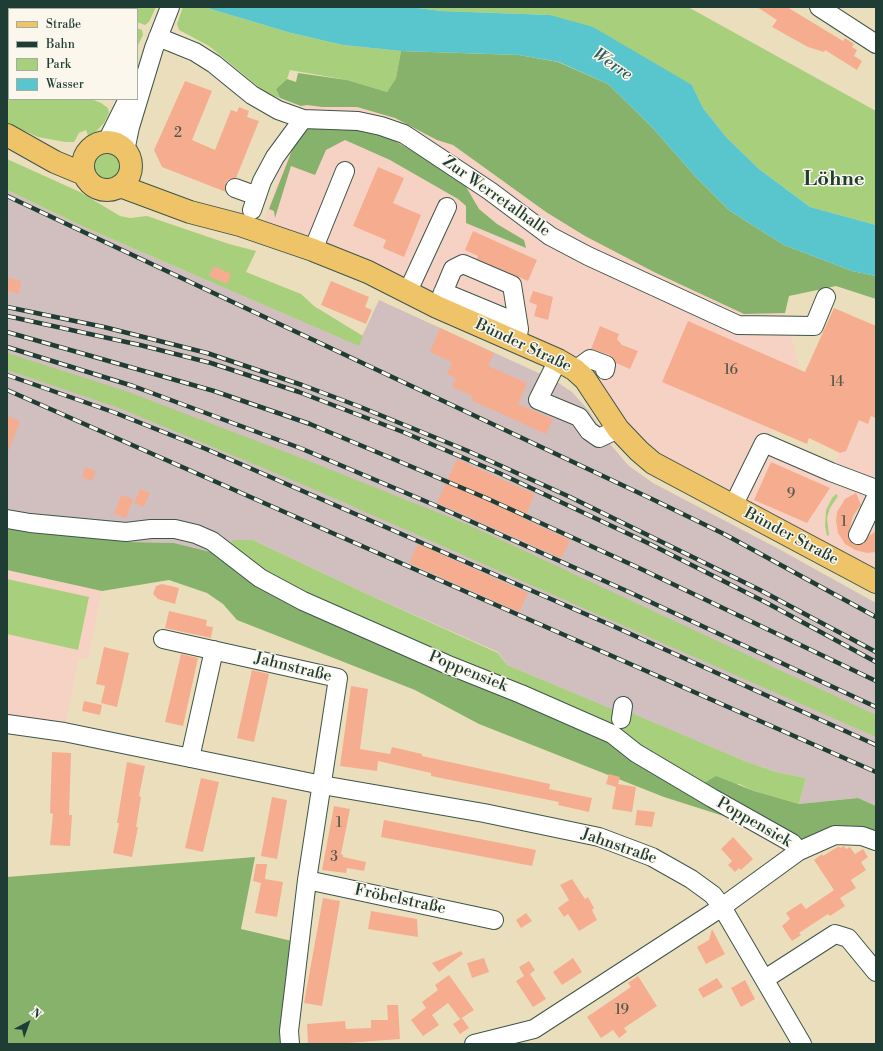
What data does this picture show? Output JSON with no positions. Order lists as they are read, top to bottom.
{
  "streets": {
    "main road": ["Bünder Straße"],
    "street": [
      "Zur Werretalhalle",
      "Jahnstraße",
      "Poppensiek",
      "Fröbelstraße"
    ]
  },
  "crossings": [
    ["Jahnstraße", "Poppensiek"]
  ],
  "districts": ["Löhne"],
  "water": ["Werre"],
  "house_numbers": [
    "2",
    "16",
    "14",
    "9",
    "1",
    "1",
    "3",
    "19"
  ],
  "legend": [
    "Straße",
    "Bahn",
    "Park",
    "Wasser"
  ],
  "north": "top right"
}
